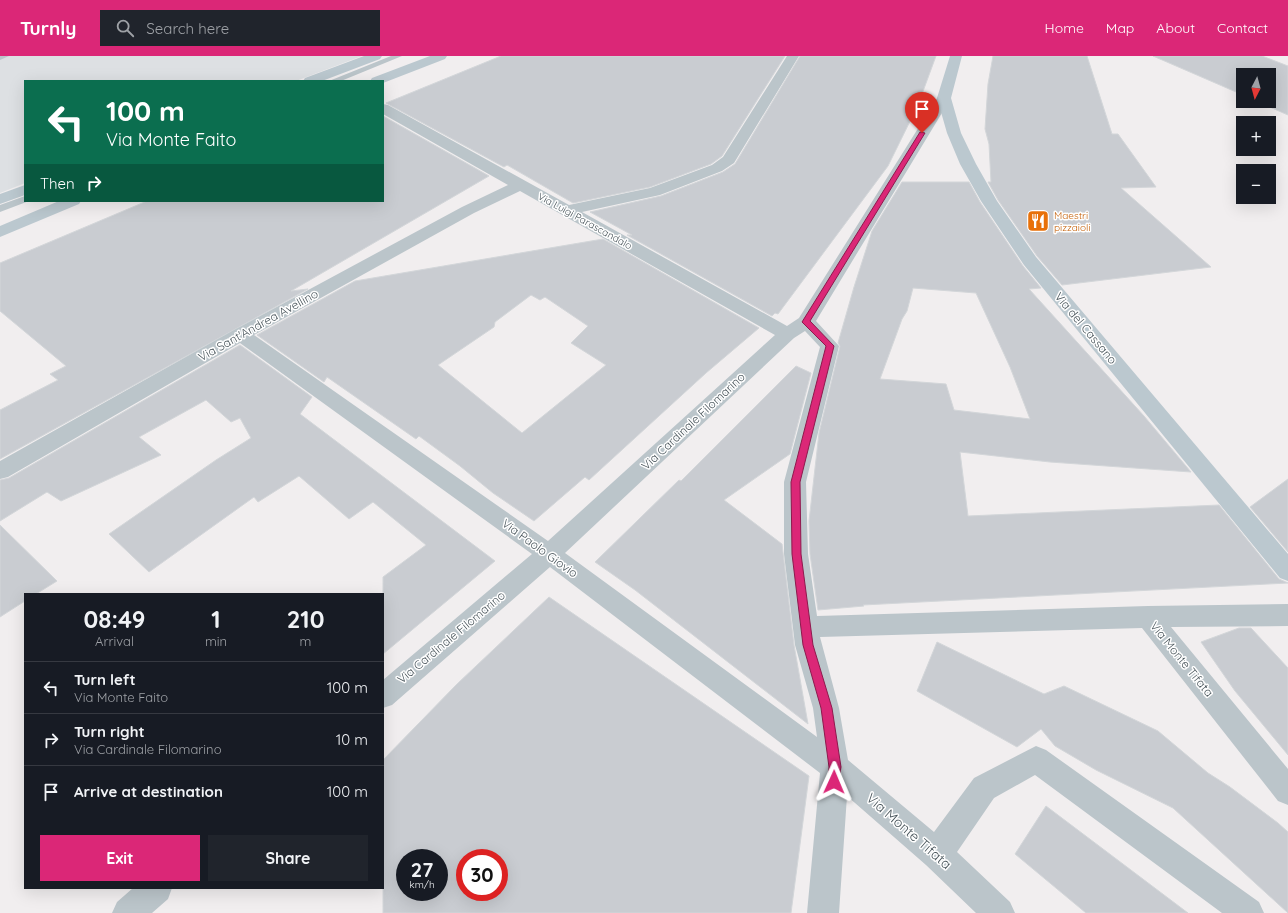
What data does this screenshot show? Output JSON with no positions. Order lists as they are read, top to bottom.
{
  "streets": {
    "main road": ["Via del Cassano"],
    "street": [
      "Via Luigi Parascandalo",
      "Via Sant'Andrea Avellino",
      "Via Cardinale Filomarino",
      "Via Paolo Giovio",
      "Via Monte Tifata"
    ]
  },
  "crossings": [
    ["Via Luigi Parascandalo", "Via Sant'Andrea Avellino"],
    ["Via Luigi Parascandalo", "Via Cardinale Filomarino"],
    ["Via Sant'Andrea Avellino", "Via Paolo Giovio"],
    ["Via del Cassano", "Via Cardinale Filomarino"],
    ["Via Cardinale Filomarino", "Via Paolo Giovio"],
    ["Via Paolo Giovio", "Via Monte Tifata"]
  ],
  "places": {
    "restaurant": ["Maestri pizzaioli"]
  },
  "north": "bottom",
  "page": {
    "header": "Turnly",
    "search": "Search here",
    "nav": [
      "Home",
      "Map",
      "About",
      "Contact"
    ],
    "map_buttons": ["+", "−"],
    "turn": ["100 m", "Via Monte Faito"],
    "then": "Then",
    "eta": [
      "08:49",
      "Arrival",
      "1",
      "min",
      "210",
      "m"
    ],
    "list": [
      {
        "name": "Turn left",
        "note": "Via Monte Faito",
        "value": "100 m"
      },
      {
        "name": "Turn right",
        "note": "Via Cardinale Filomarino",
        "value": "10 m"
      },
      {
        "name": "Arrive at destination",
        "value": "100 m"
      }
    ],
    "buttons": ["Exit", "Share"],
    "speed": "27 km/h",
    "limit": "30"
  }
}
